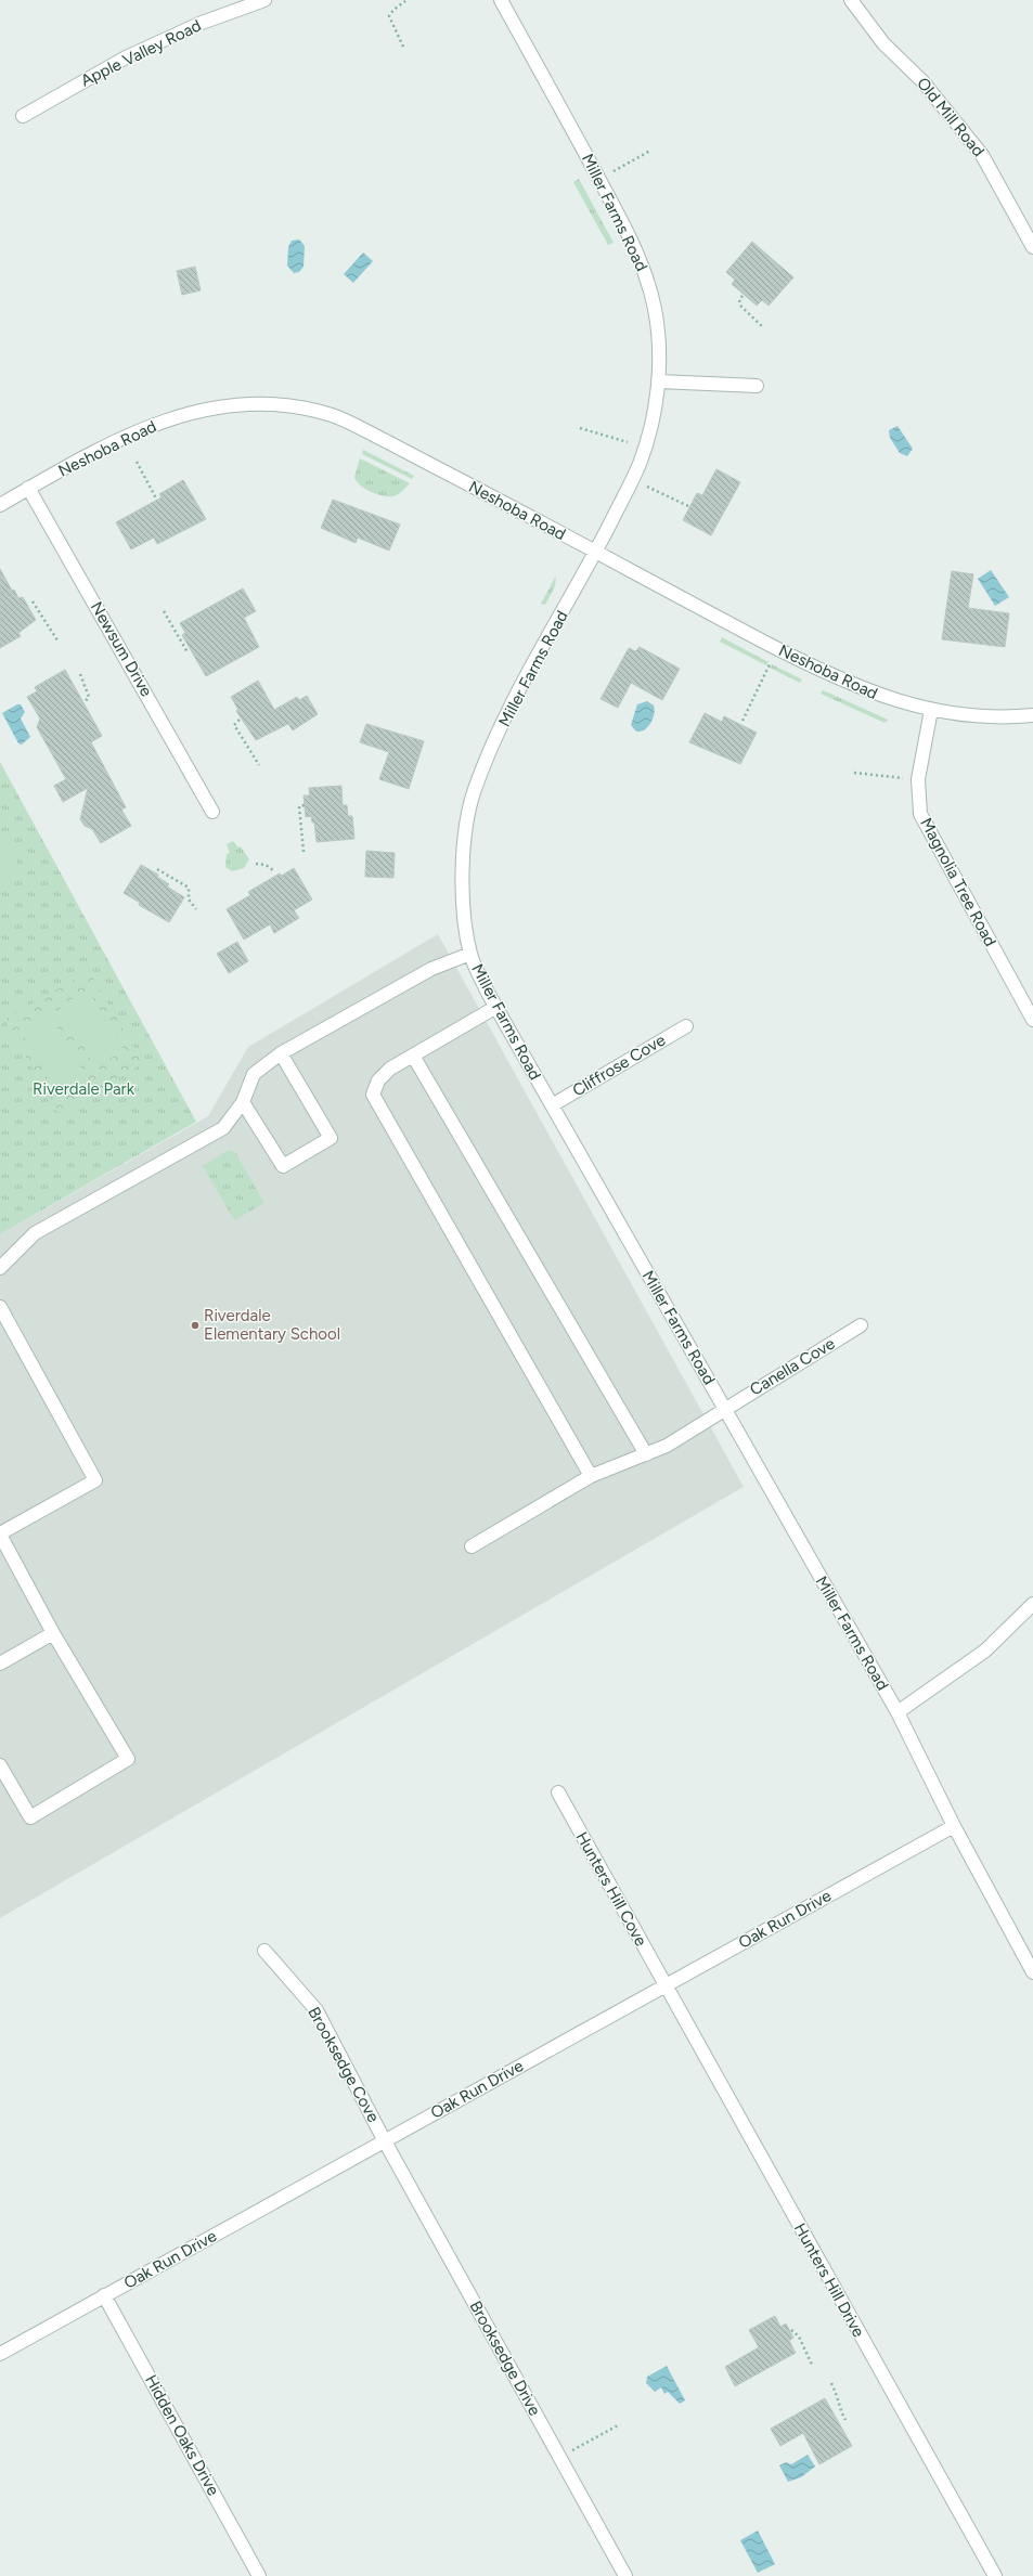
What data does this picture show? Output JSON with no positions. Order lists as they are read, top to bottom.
{
  "streets": {
    "street": [
      "Apple Valley Road",
      "Old Mill Road",
      "Miller Farms Road",
      "Neshoba Road",
      "Newsum Drive",
      "Magnolia Tree Road",
      "Cliffrose Cove",
      "Canella Cove",
      "Hunters Hill Cove",
      "Oak Run Drive",
      "Brooksedge Cove",
      "Hunters Hill Drive",
      "Brooksedge Drive",
      "Hidden Oaks Drive"
    ]
  },
  "crossings": [
    ["Miller Farms Road", "Neshoba Road"],
    ["Miller Farms Road", "Cliffrose Cove"],
    ["Miller Farms Road", "Canella Cove"],
    ["Miller Farms Road", "Oak Run Drive"],
    ["Neshoba Road", "Newsum Drive"],
    ["Neshoba Road", "Magnolia Tree Road"],
    ["Hunters Hill Cove", "Oak Run Drive"],
    ["Hunters Hill Cove", "Hunters Hill Drive"],
    ["Oak Run Drive", "Brooksedge Cove"],
    ["Oak Run Drive", "Hunters Hill Drive"],
    ["Oak Run Drive", "Brooksedge Drive"],
    ["Oak Run Drive", "Hidden Oaks Drive"],
    ["Brooksedge Cove", "Brooksedge Drive"]
  ],
  "parks": ["Riverdale Park"],
  "places": ["Riverdale Elementary School"]
}
